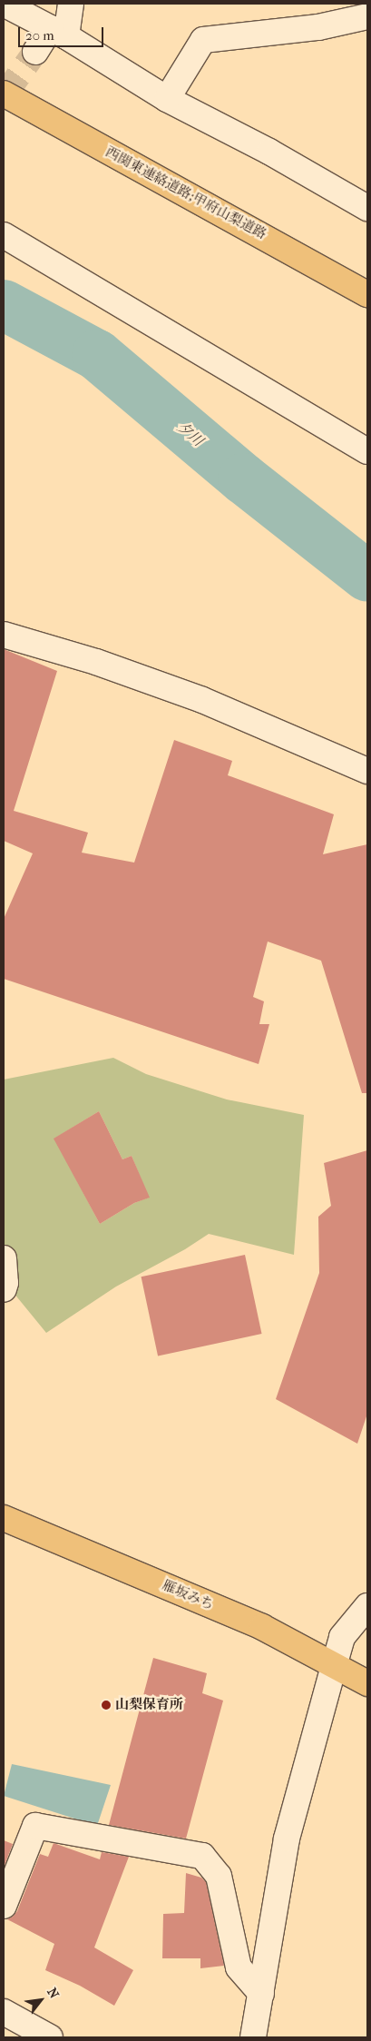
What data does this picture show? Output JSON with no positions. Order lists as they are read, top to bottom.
{
  "streets": {
    "highway": ["西関東連絡道路;甲府山梨道路", "雁坂みち"]
  },
  "water": ["夕川"],
  "places": ["山梨保育所"],
  "scale_bar": "20 m",
  "north": "top right"
}
